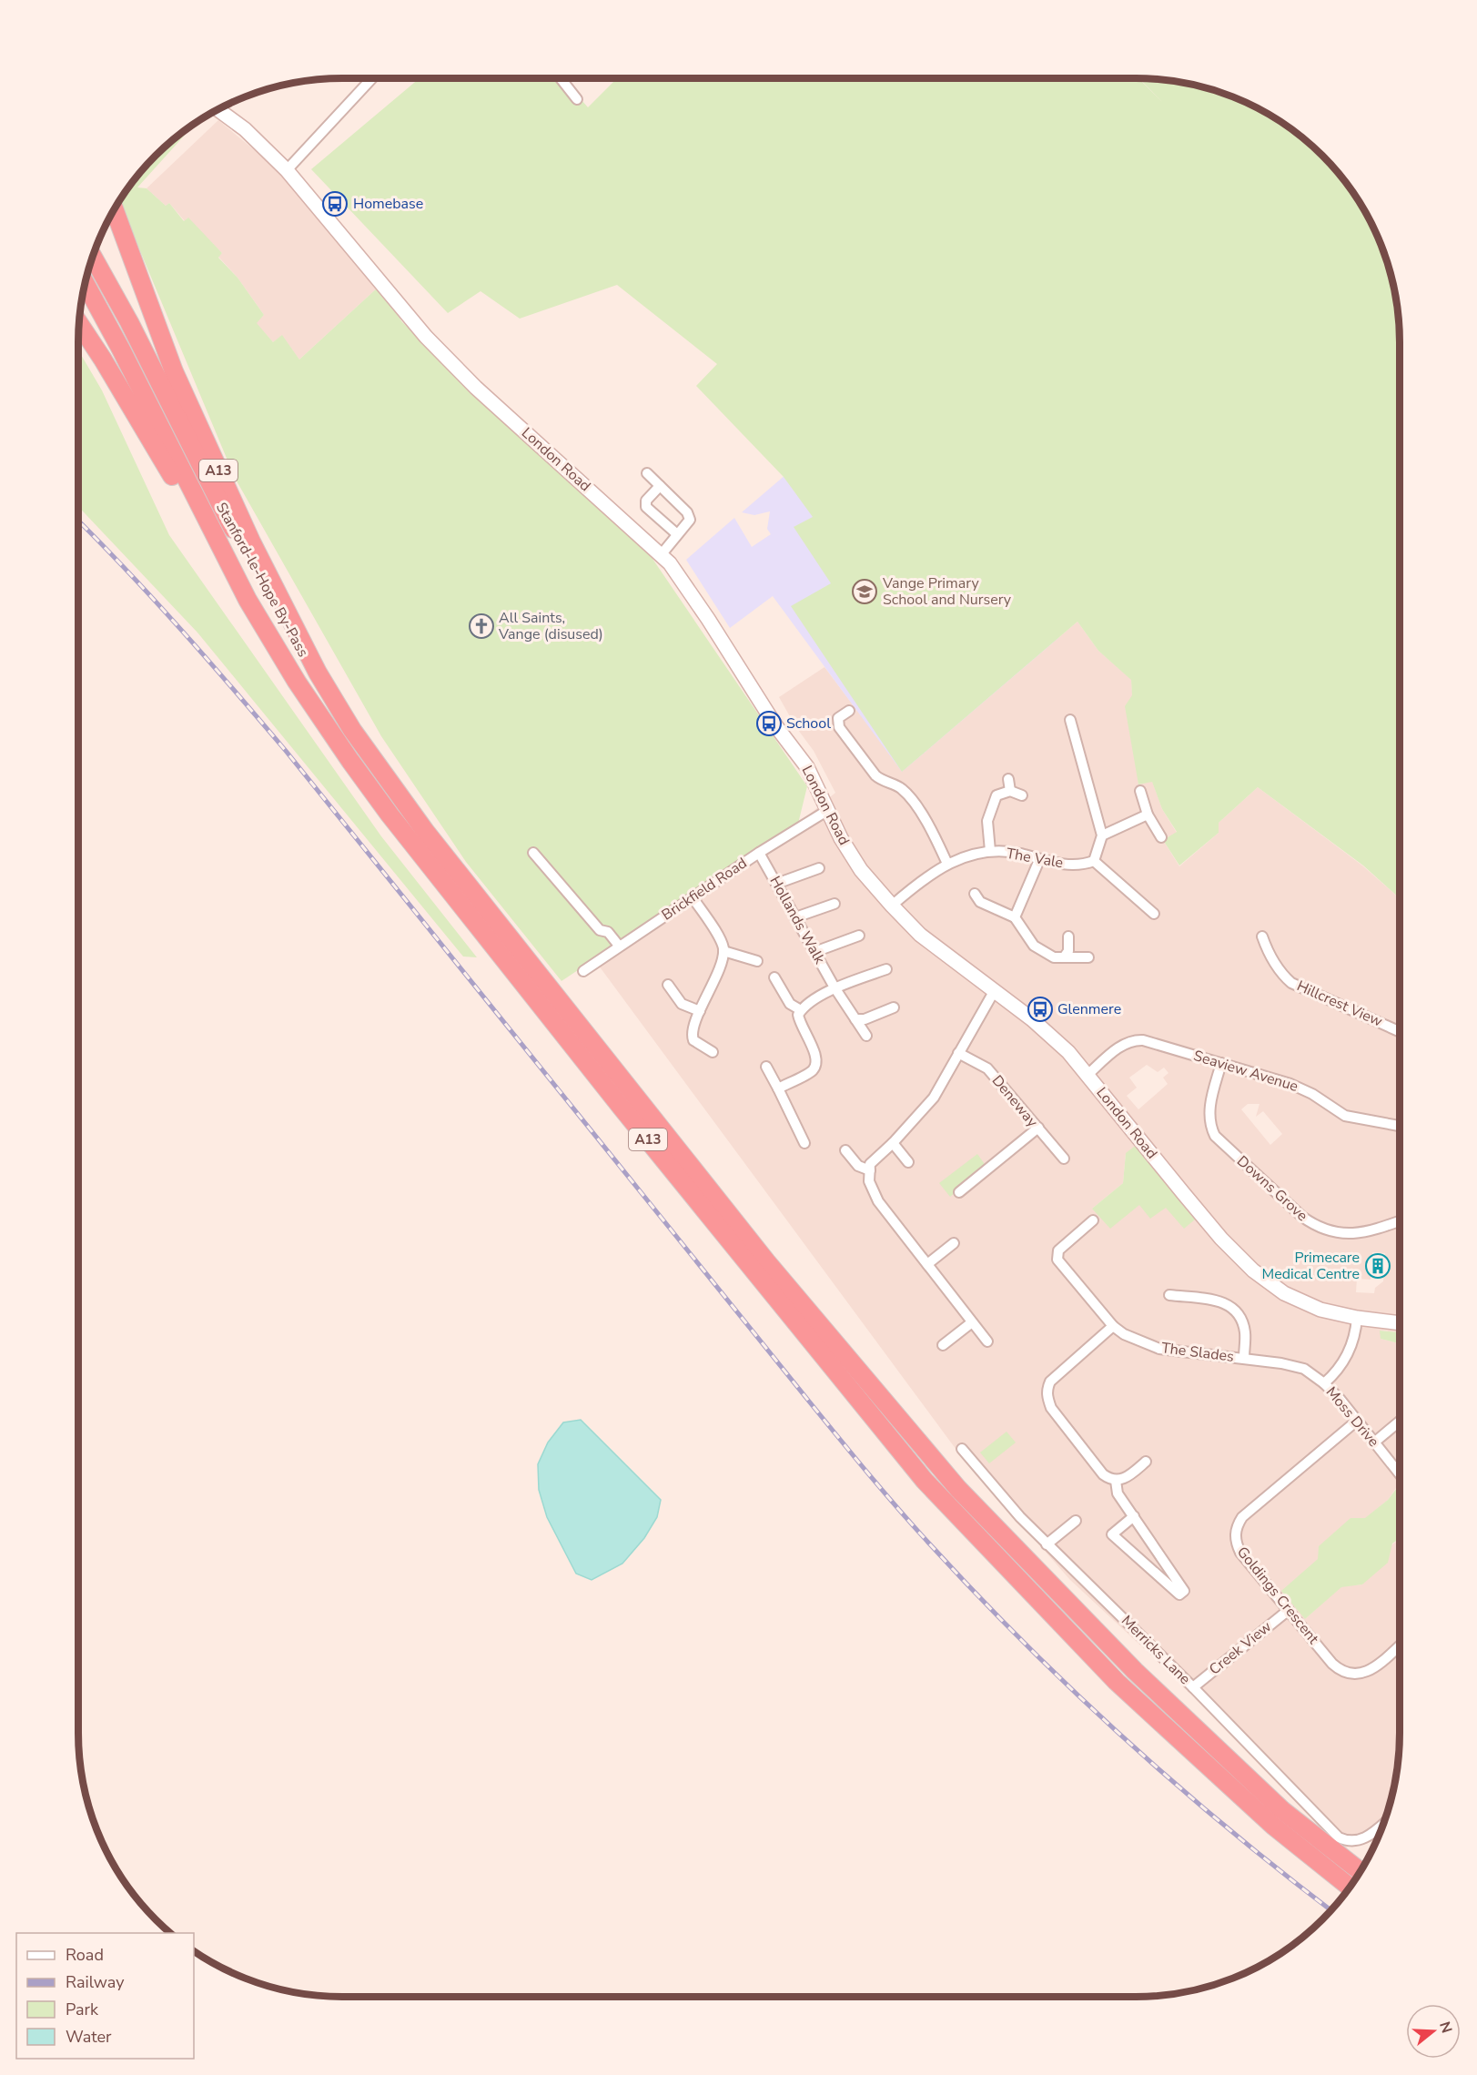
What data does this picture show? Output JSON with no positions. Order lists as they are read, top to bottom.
{
  "streets": {
    "highway": ["A13", "Stanford-le-Hope By-Pass"],
    "main road": ["London Road"],
    "street": [
      "The Vale",
      "Brickfield Road",
      "Hollands Walk",
      "Hillcrest View",
      "Seaview Avenue",
      "Deneway",
      "Downs Grove",
      "The Slades",
      "Moss Drive",
      "Goldings Crescent",
      "Creek View",
      "Merricks Lane"
    ]
  },
  "crossings": [
    ["London Road", "The Vale"],
    ["London Road", "Brickfield Road"],
    ["London Road", "Seaview Avenue"],
    ["London Road", "Moss Drive"],
    ["A13", "Stanford-le-Hope By-Pass"],
    ["Brickfield Road", "Hollands Walk"],
    ["Seaview Avenue", "Downs Grove"],
    ["The Slades", "Moss Drive"],
    ["Moss Drive", "Goldings Crescent"],
    ["Goldings Crescent", "Creek View"],
    ["Creek View", "Merricks Lane"]
  ],
  "places": {
    "bus stop": ["Homebase", "School", "Glenmere"],
    "school or university": ["Vange Primary School and Nursery"],
    "church": ["All Saints, Vange (disused)"],
    "building": ["Primecare Medical Centre"]
  },
  "legend": [
    "Road",
    "Railway",
    "Park",
    "Water"
  ],
  "north": "right"
}
